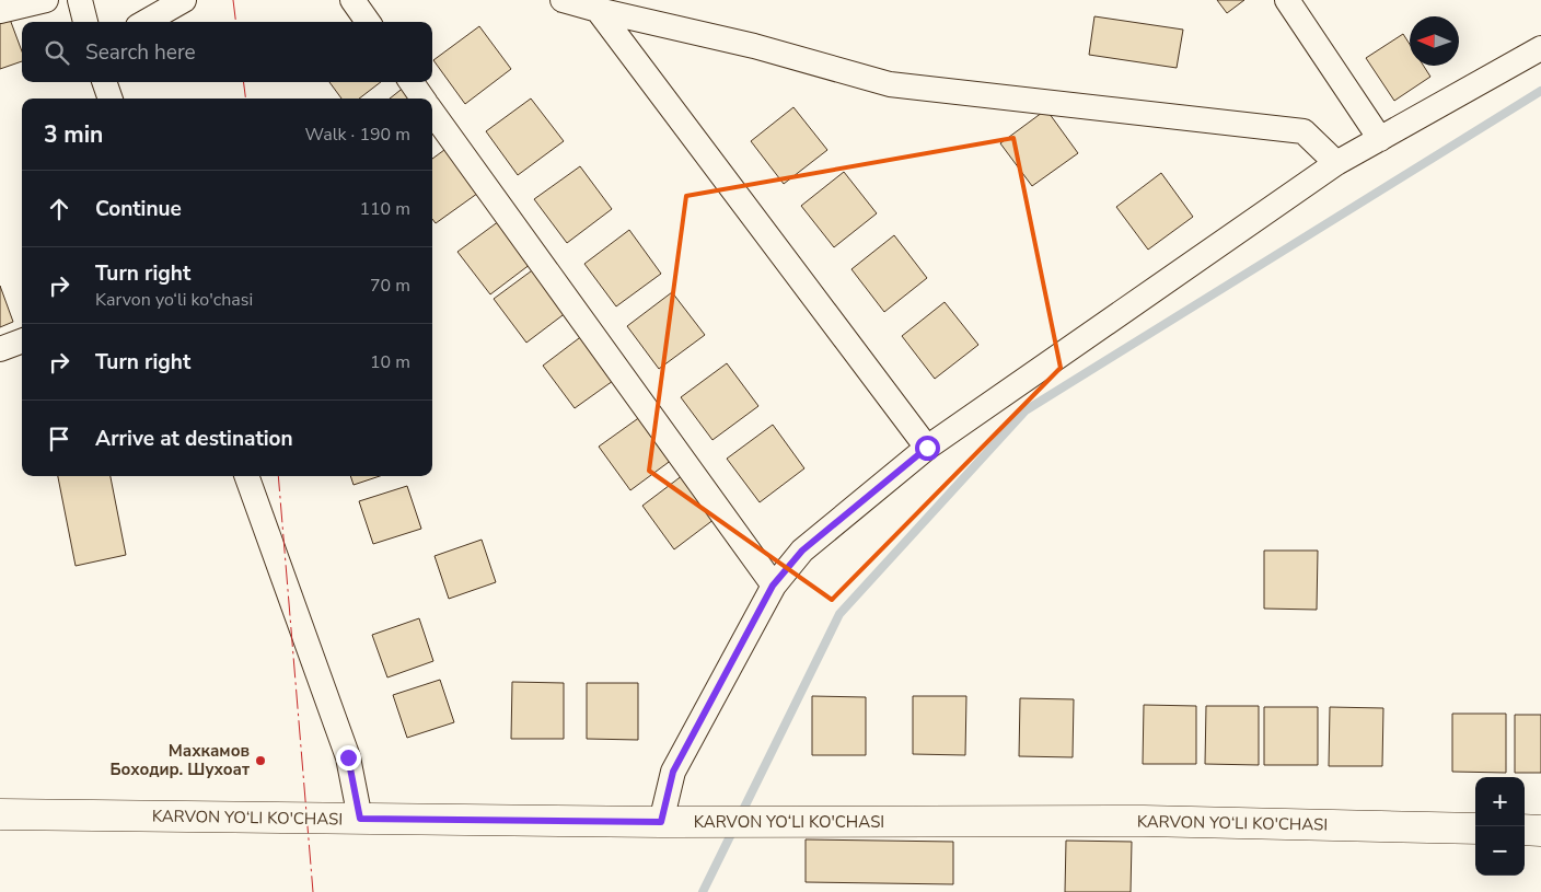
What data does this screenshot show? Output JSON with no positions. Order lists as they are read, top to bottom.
{
  "streets": {
    "street": ["KARVON YO‘LI KO'CHASI"]
  },
  "places": ["Махкамов Боходир. Шухоат"],
  "north": "left",
  "page": {
    "search": "Search here",
    "heading": ["3 min", "Walk · 190 m"],
    "list": [
      ["Continue", "110 m"],
      ["Turn right", "Karvon yo‘li ko'chasi", "70 m"],
      ["Turn right", "10 m"],
      "Arrive at destination"
    ],
    "map_buttons": ["+", "−"]
  }
}
